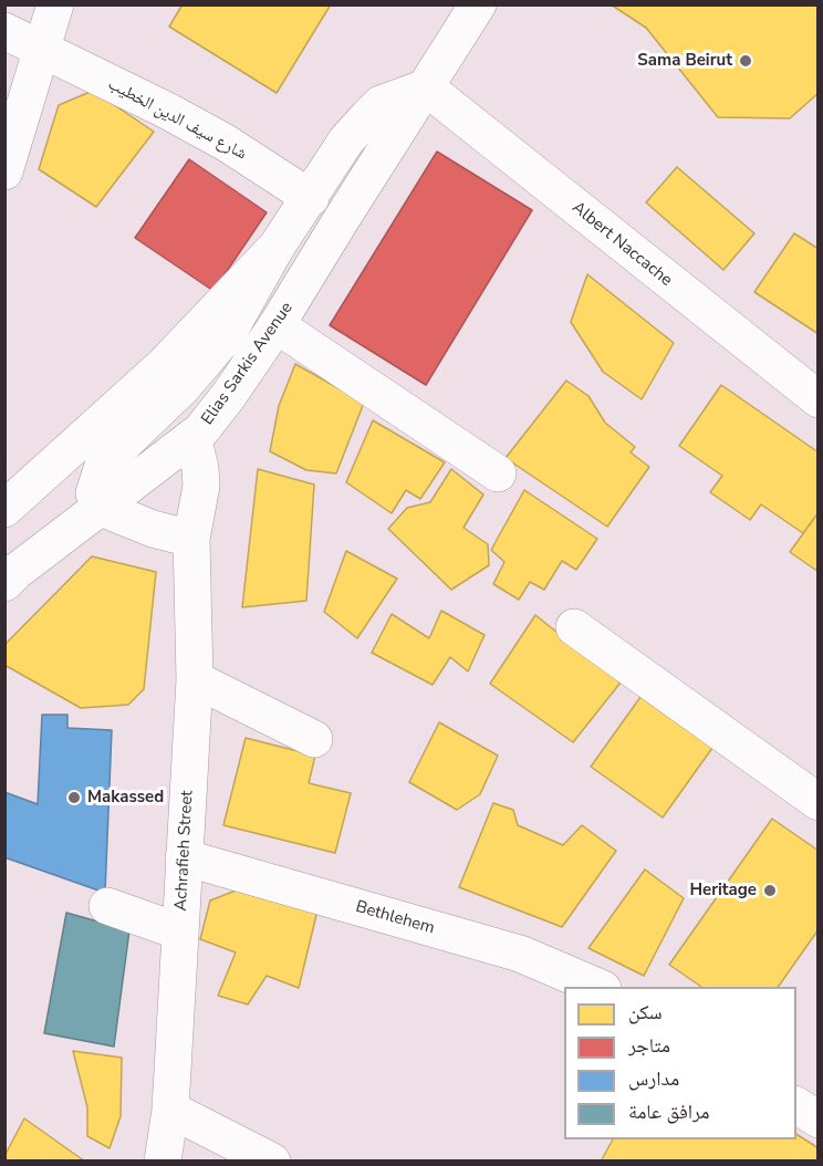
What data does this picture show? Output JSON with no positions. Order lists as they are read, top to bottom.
{
  "streets": {
    "street": [
      "شارع سيف الدين الخطيب",
      "Albert Naccache",
      "Elias Sarkis Avenue",
      "Achrafieh Street",
      "Bethlehem"
    ]
  },
  "crossings": [
    ["Albert Naccache", "Elias Sarkis Avenue"],
    ["Elias Sarkis Avenue", "Achrafieh Street"],
    ["Achrafieh Street", "Bethlehem"]
  ],
  "places": ["Sama Beirut", "Makassed", "Heritage"],
  "legend": [
    "سكن",
    "متاجر",
    "مدارس",
    "مرافق عامة"
  ]
}
